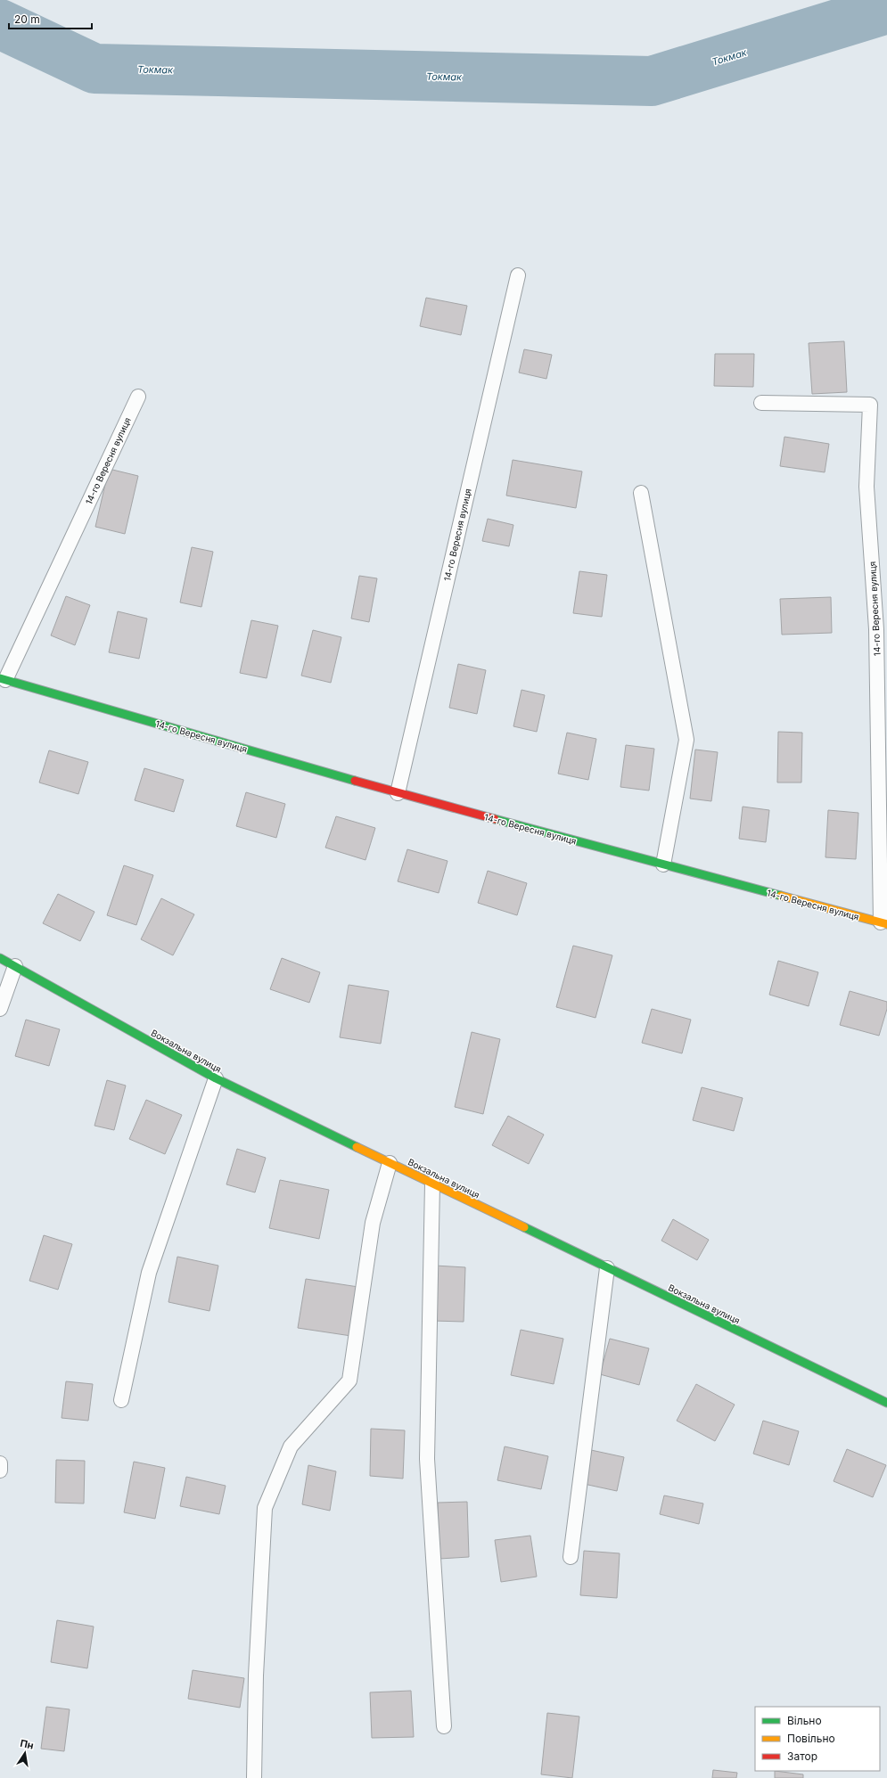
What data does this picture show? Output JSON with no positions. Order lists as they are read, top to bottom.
{
  "streets": {
    "street": ["14-го Вересня вулиця", "Вокзальна вулиця"]
  },
  "water": ["Токмак"],
  "legend": ["Вільно", "Повільно", "Затор"],
  "scale_bar": "20 m",
  "north": "top"
}
